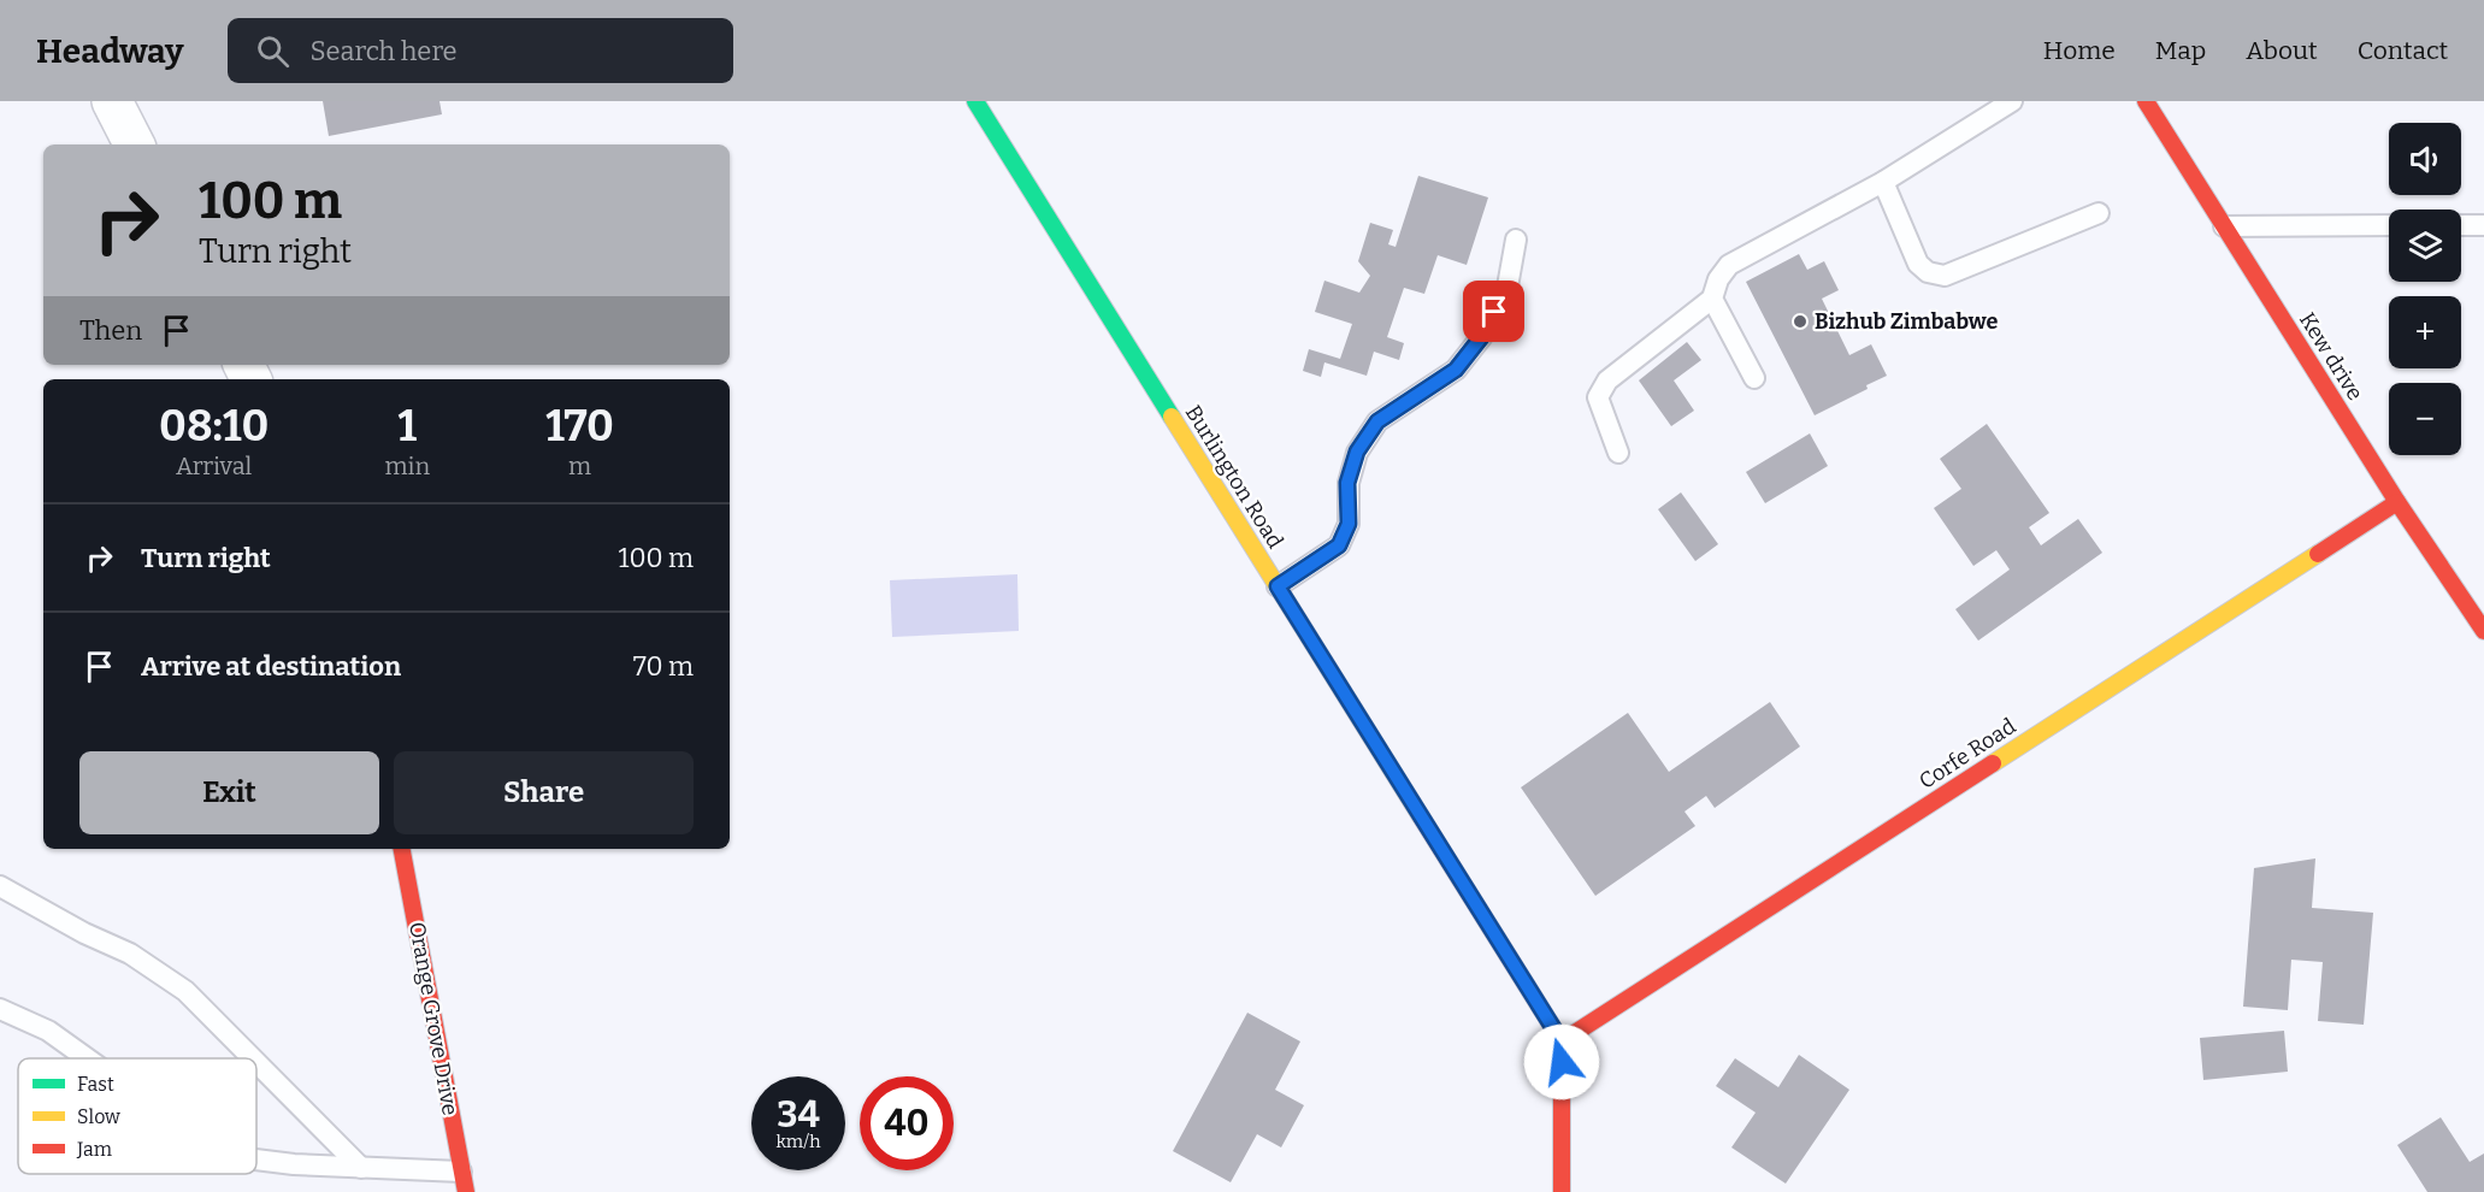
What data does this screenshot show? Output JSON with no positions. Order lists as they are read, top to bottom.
{
  "streets": {
    "street": [
      "Kew drive",
      "Burlington Road",
      "Corfe Road",
      "Orange Grove Drive"
    ]
  },
  "crossings": [
    ["Kew drive", "Corfe Road"],
    ["Burlington Road", "Corfe Road"]
  ],
  "places": ["Bizhub Zimbabwe"],
  "legend": ["Fast", "Slow", "Jam"],
  "page": {
    "header": "Headway",
    "search": "Search here",
    "nav": [
      "Home",
      "Map",
      "About",
      "Contact"
    ],
    "map_buttons": ["+", "−"],
    "turn": ["100 m", "Turn right"],
    "then": "Then",
    "eta": [
      "08:10",
      "Arrival",
      "1",
      "min",
      "170",
      "m"
    ],
    "list": [
      {
        "name": "Turn right",
        "value": "100 m"
      },
      {
        "name": "Arrive at destination",
        "value": "70 m"
      }
    ],
    "buttons": ["Exit", "Share"],
    "speed": "34 km/h",
    "limit": "40"
  }
}
